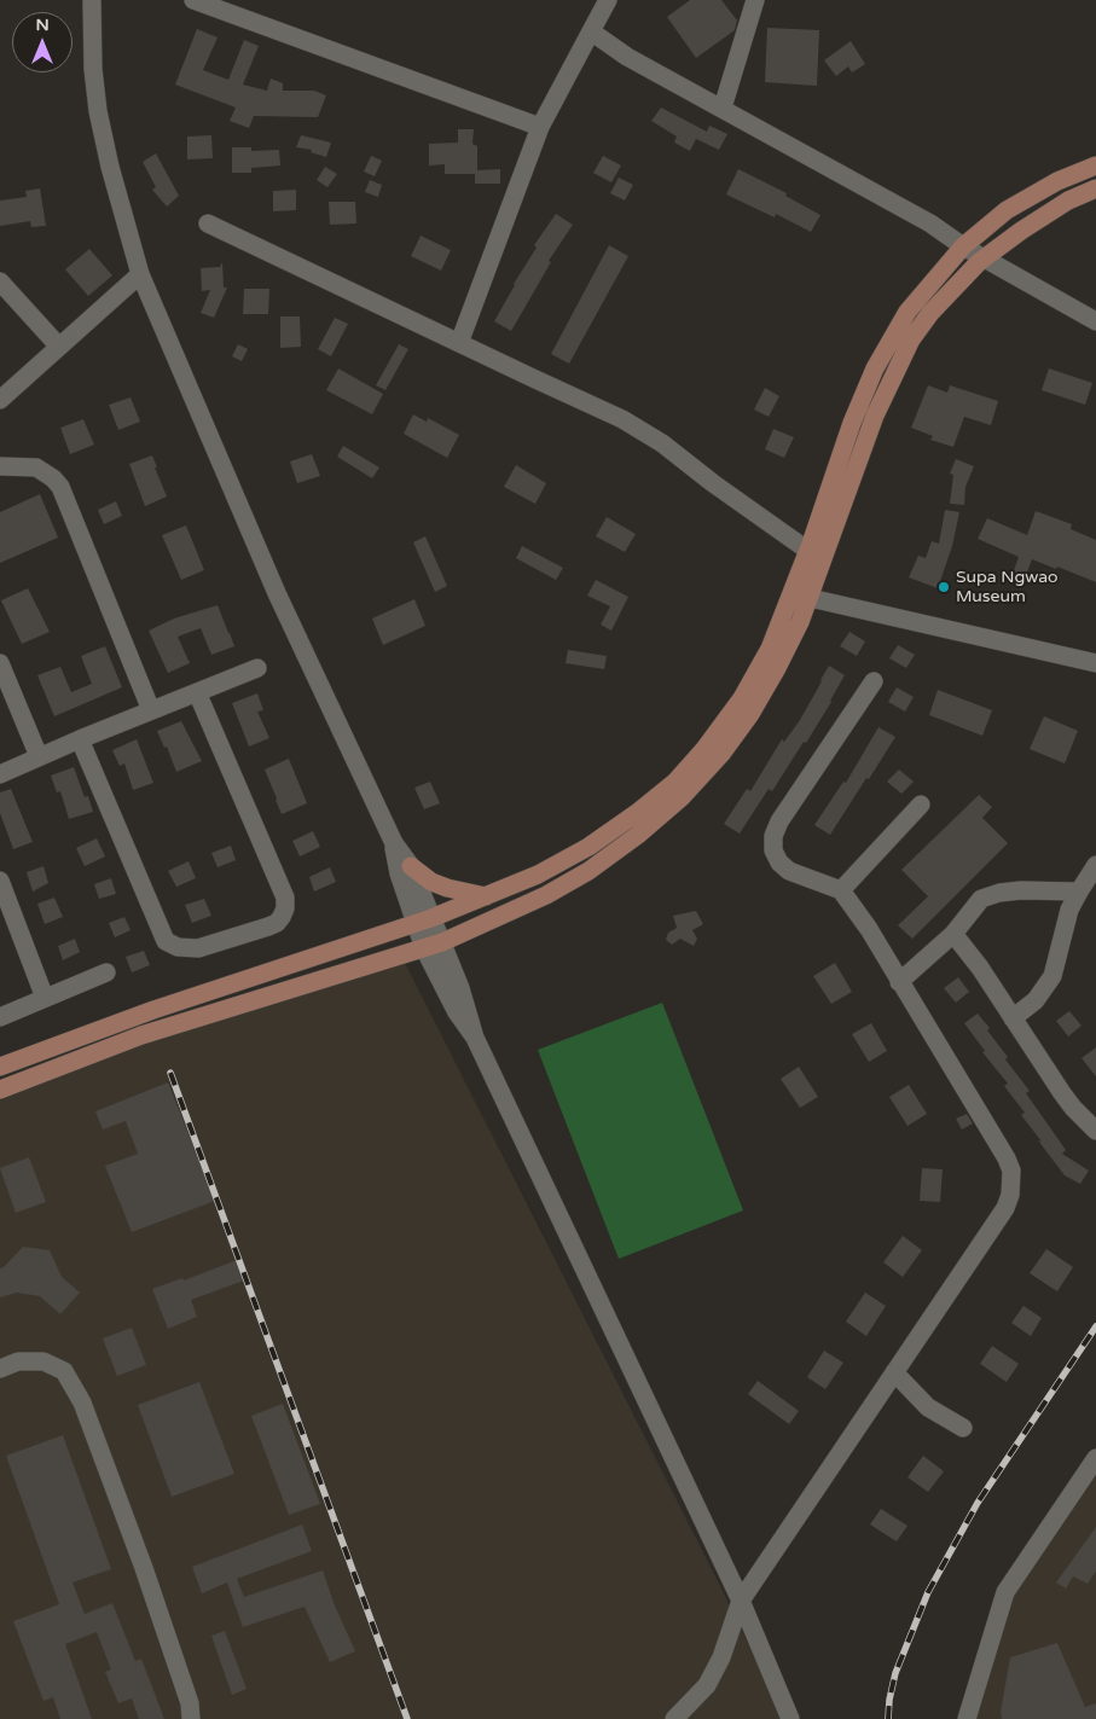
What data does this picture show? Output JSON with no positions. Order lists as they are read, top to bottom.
{
  "places": ["Supa Ngwao Museum"],
  "north": "top"
}
